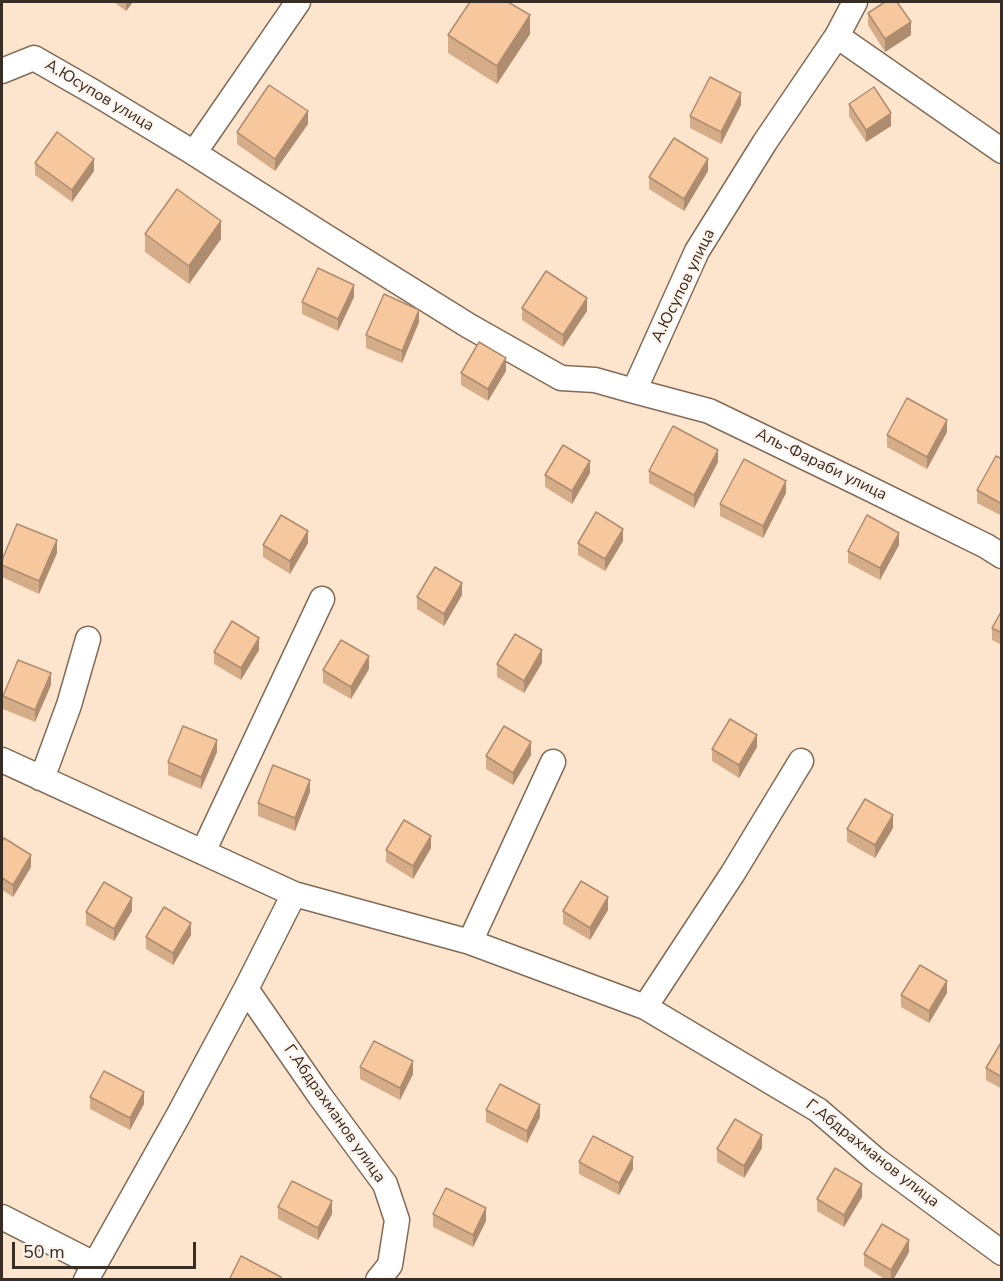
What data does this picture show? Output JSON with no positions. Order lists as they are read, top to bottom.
{
  "streets": {
    "street": ["А.Юсупов улица", "Аль-Фараби улица", "Г.Абдрахманов улица"]
  },
  "crossings": [
    ["А.Юсупов улица", "Аль-Фараби улица"]
  ],
  "scale_bar": "50 m"
}
